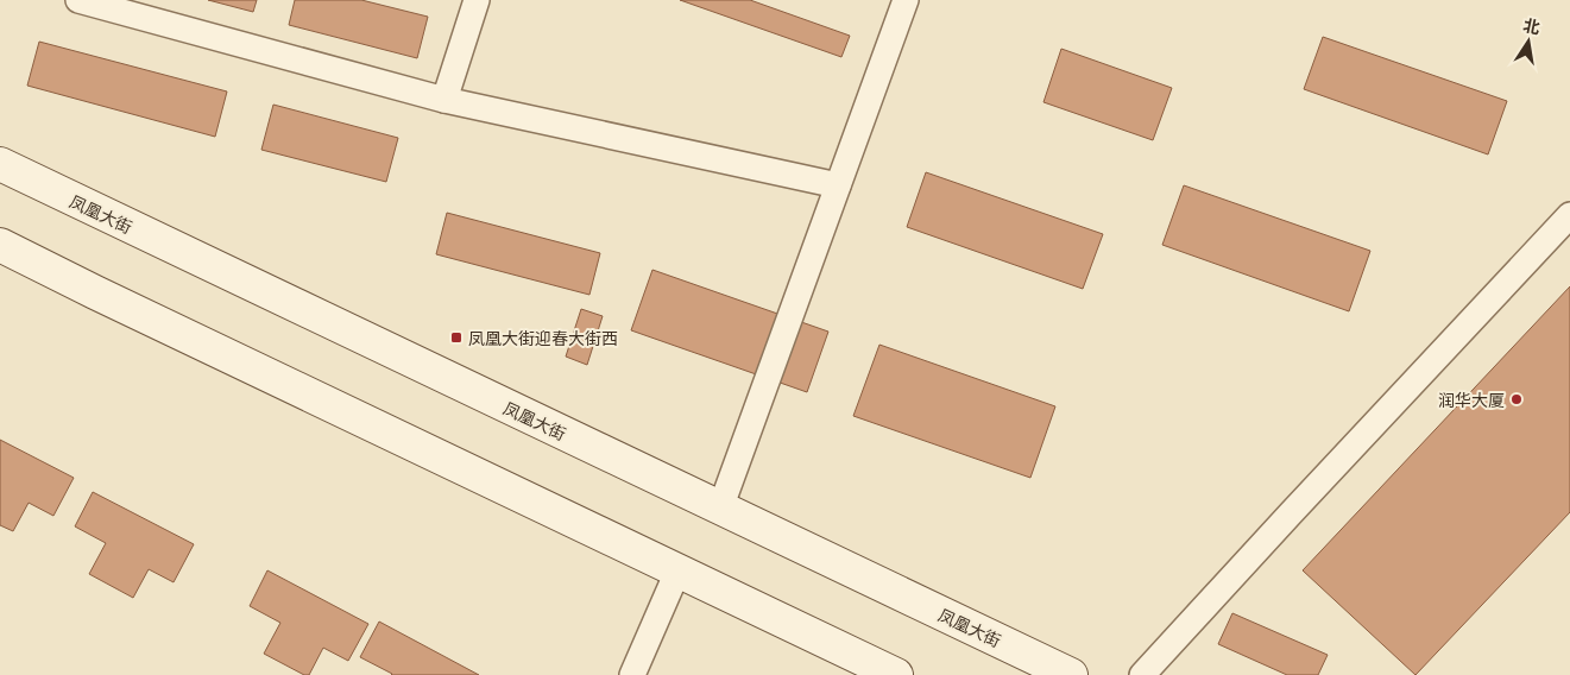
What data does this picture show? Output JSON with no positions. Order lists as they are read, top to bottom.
{
  "streets": {
    "main road": ["凤凰大街"]
  },
  "places": {
    "transit": ["凤凰大街迎春大街西"],
    "other": ["润华大厦"]
  },
  "north": "top"
}
